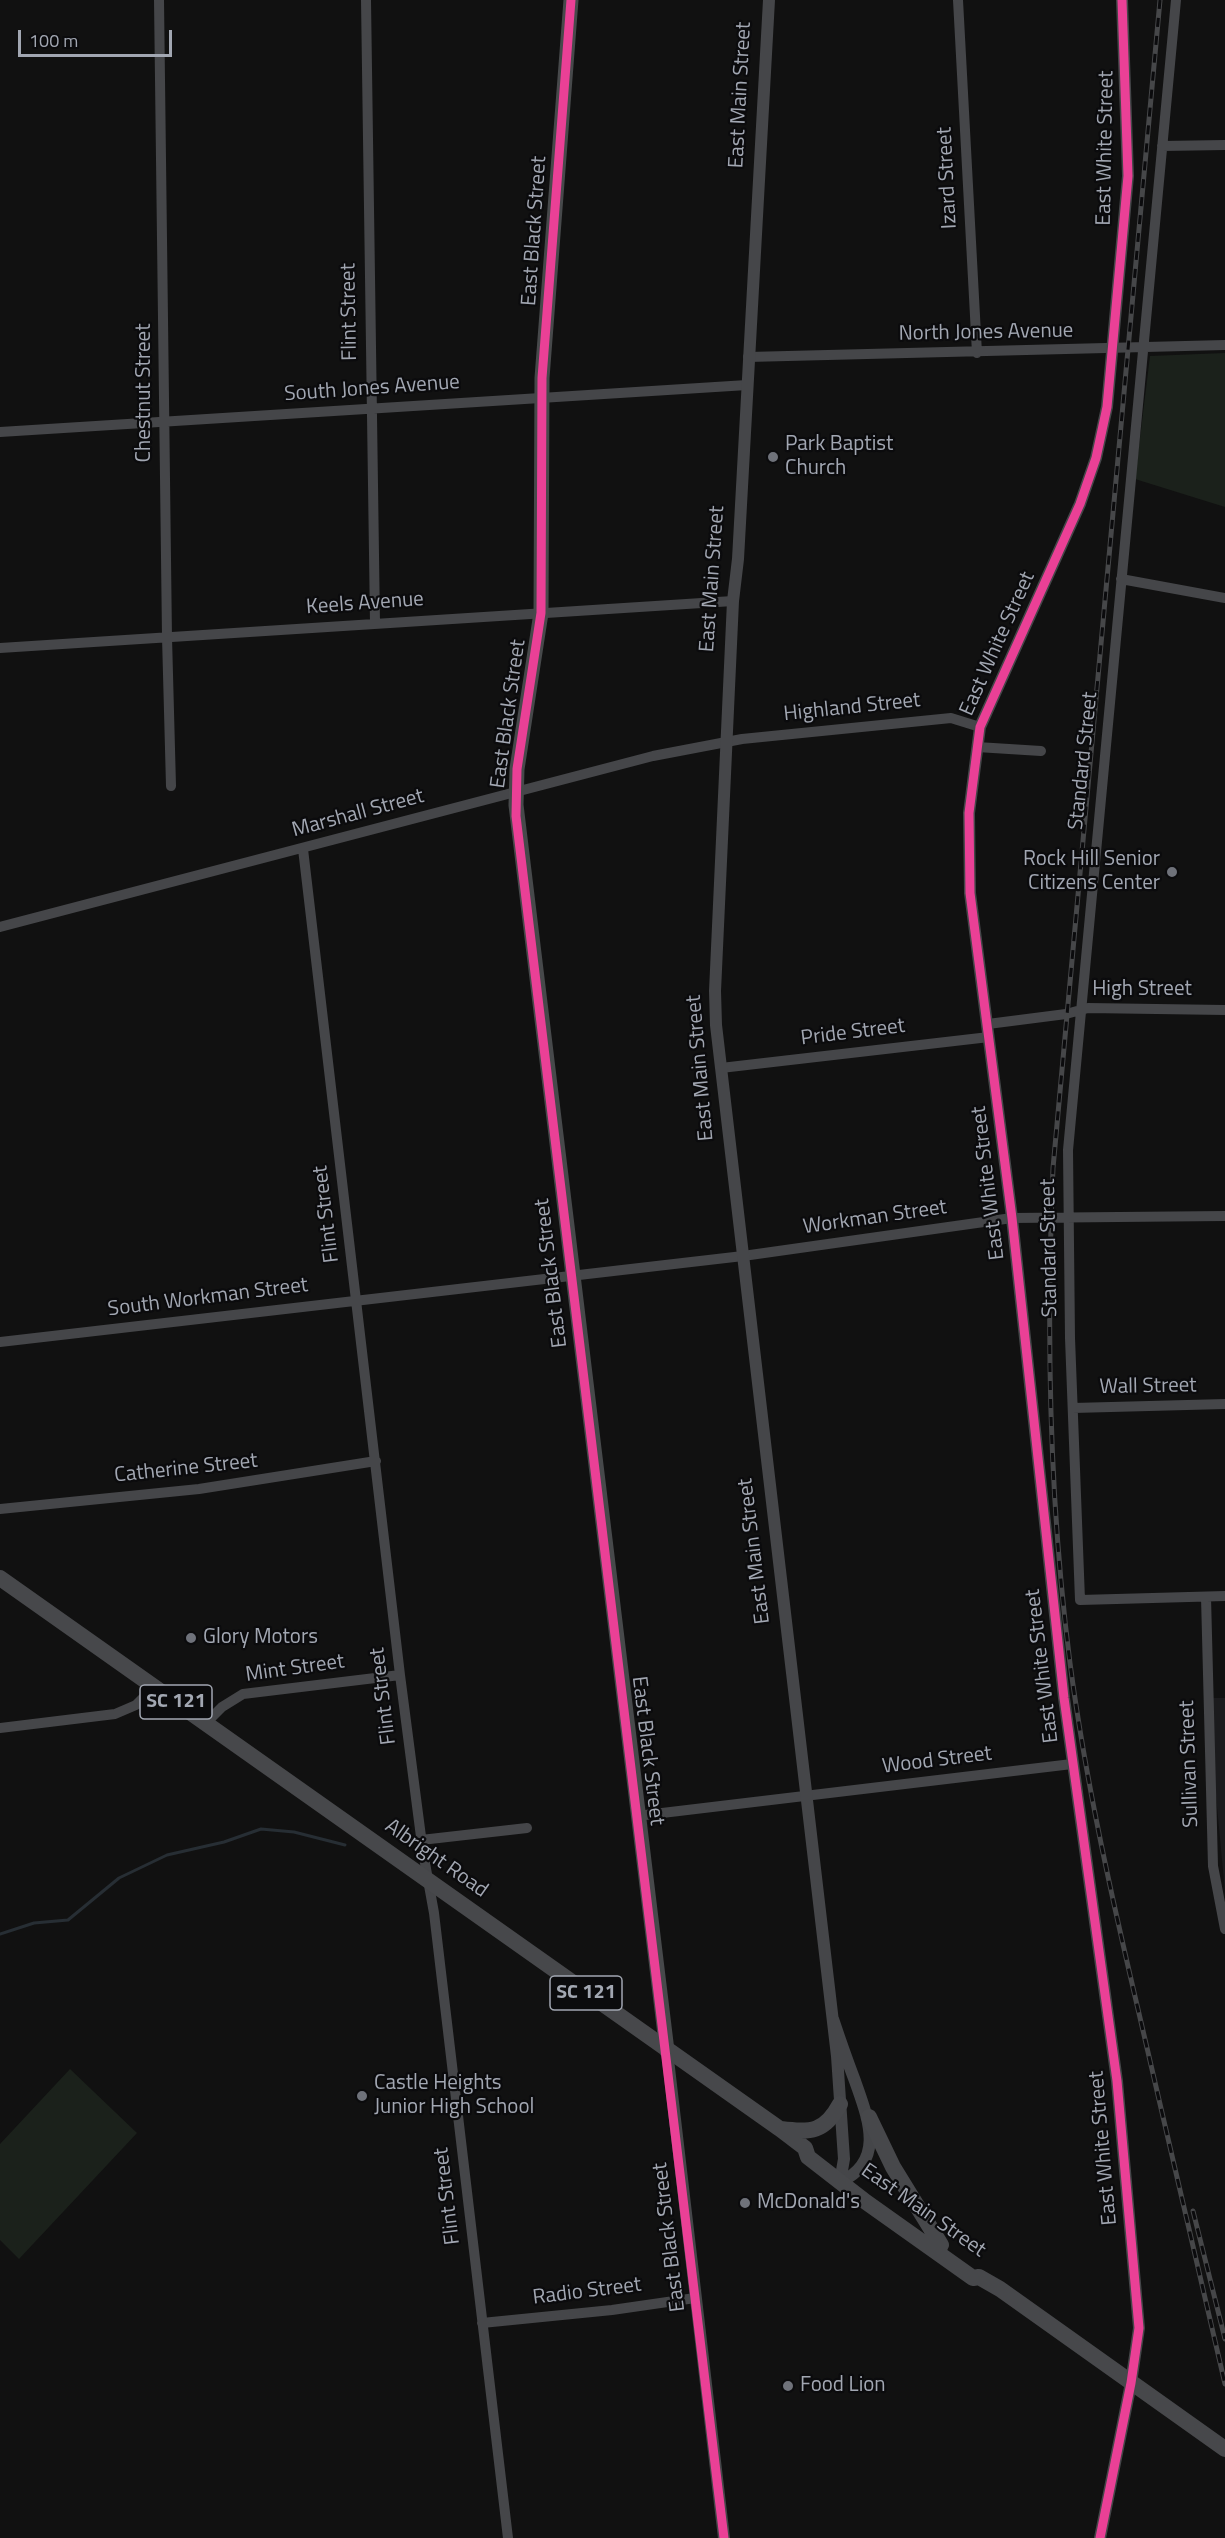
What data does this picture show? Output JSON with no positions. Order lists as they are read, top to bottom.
{
  "streets": {
    "highway": ["East Main Street", "SC 121", "Albright Road"],
    "main road": ["East Black Street"],
    "street": [
      "East White Street",
      "Izard Street",
      "Flint Street",
      "North Jones Avenue",
      "South Jones Avenue",
      "Chestnut Street",
      "Keels Avenue",
      "Highland Street",
      "Standard Street",
      "Marshall Street",
      "High Street",
      "Pride Street",
      "Workman Street",
      "South Workman Street",
      "Wall Street",
      "Catherine Street",
      "Mint Street",
      "Wood Street",
      "Sullivan Street",
      "Radio Street"
    ]
  },
  "crossings": [
    ["East Main Street", "East White Street"],
    ["East Main Street", "North Jones Avenue"],
    ["East Main Street", "South Jones Avenue"],
    ["East Main Street", "Keels Avenue"],
    ["East Main Street", "Highland Street"],
    ["East Main Street", "Marshall Street"],
    ["East Main Street", "Pride Street"],
    ["East Main Street", "Workman Street"],
    ["East Main Street", "South Workman Street"],
    ["East Main Street", "Wood Street"],
    ["East Main Street", "Albright Road"],
    ["East White Street", "North Jones Avenue"],
    ["East White Street", "Highland Street"],
    ["East White Street", "High Street"],
    ["East White Street", "Pride Street"],
    ["East White Street", "Workman Street"],
    ["East White Street", "Wood Street"],
    ["Izard Street", "North Jones Avenue"],
    ["East Black Street", "South Jones Avenue"],
    ["East Black Street", "Keels Avenue"],
    ["East Black Street", "Marshall Street"],
    ["East Black Street", "South Workman Street"],
    ["East Black Street", "Wood Street"],
    ["East Black Street", "Albright Road"],
    ["East Black Street", "Radio Street"],
    ["Flint Street", "South Jones Avenue"],
    ["Flint Street", "Keels Avenue"],
    ["Flint Street", "Marshall Street"],
    ["Flint Street", "South Workman Street"],
    ["Flint Street", "Catherine Street"],
    ["Flint Street", "Mint Street"],
    ["Flint Street", "Albright Road"],
    ["Flint Street", "Radio Street"],
    ["North Jones Avenue", "Standard Street"],
    ["South Jones Avenue", "Chestnut Street"],
    ["Chestnut Street", "Keels Avenue"],
    ["Highland Street", "Marshall Street"],
    ["Standard Street", "High Street"],
    ["Standard Street", "Workman Street"],
    ["Standard Street", "Wall Street"],
    ["Standard Street", "Sullivan Street"],
    ["Workman Street", "South Workman Street"],
    ["Mint Street", "Albright Road"]
  ],
  "places": [
    "Park Baptist Church",
    "Rock Hill Senior Citizens Center",
    "Glory Motors",
    "Castle Heights Junior High School",
    "McDonald's",
    "Food Lion"
  ],
  "scale_bar": "100 m"
}
